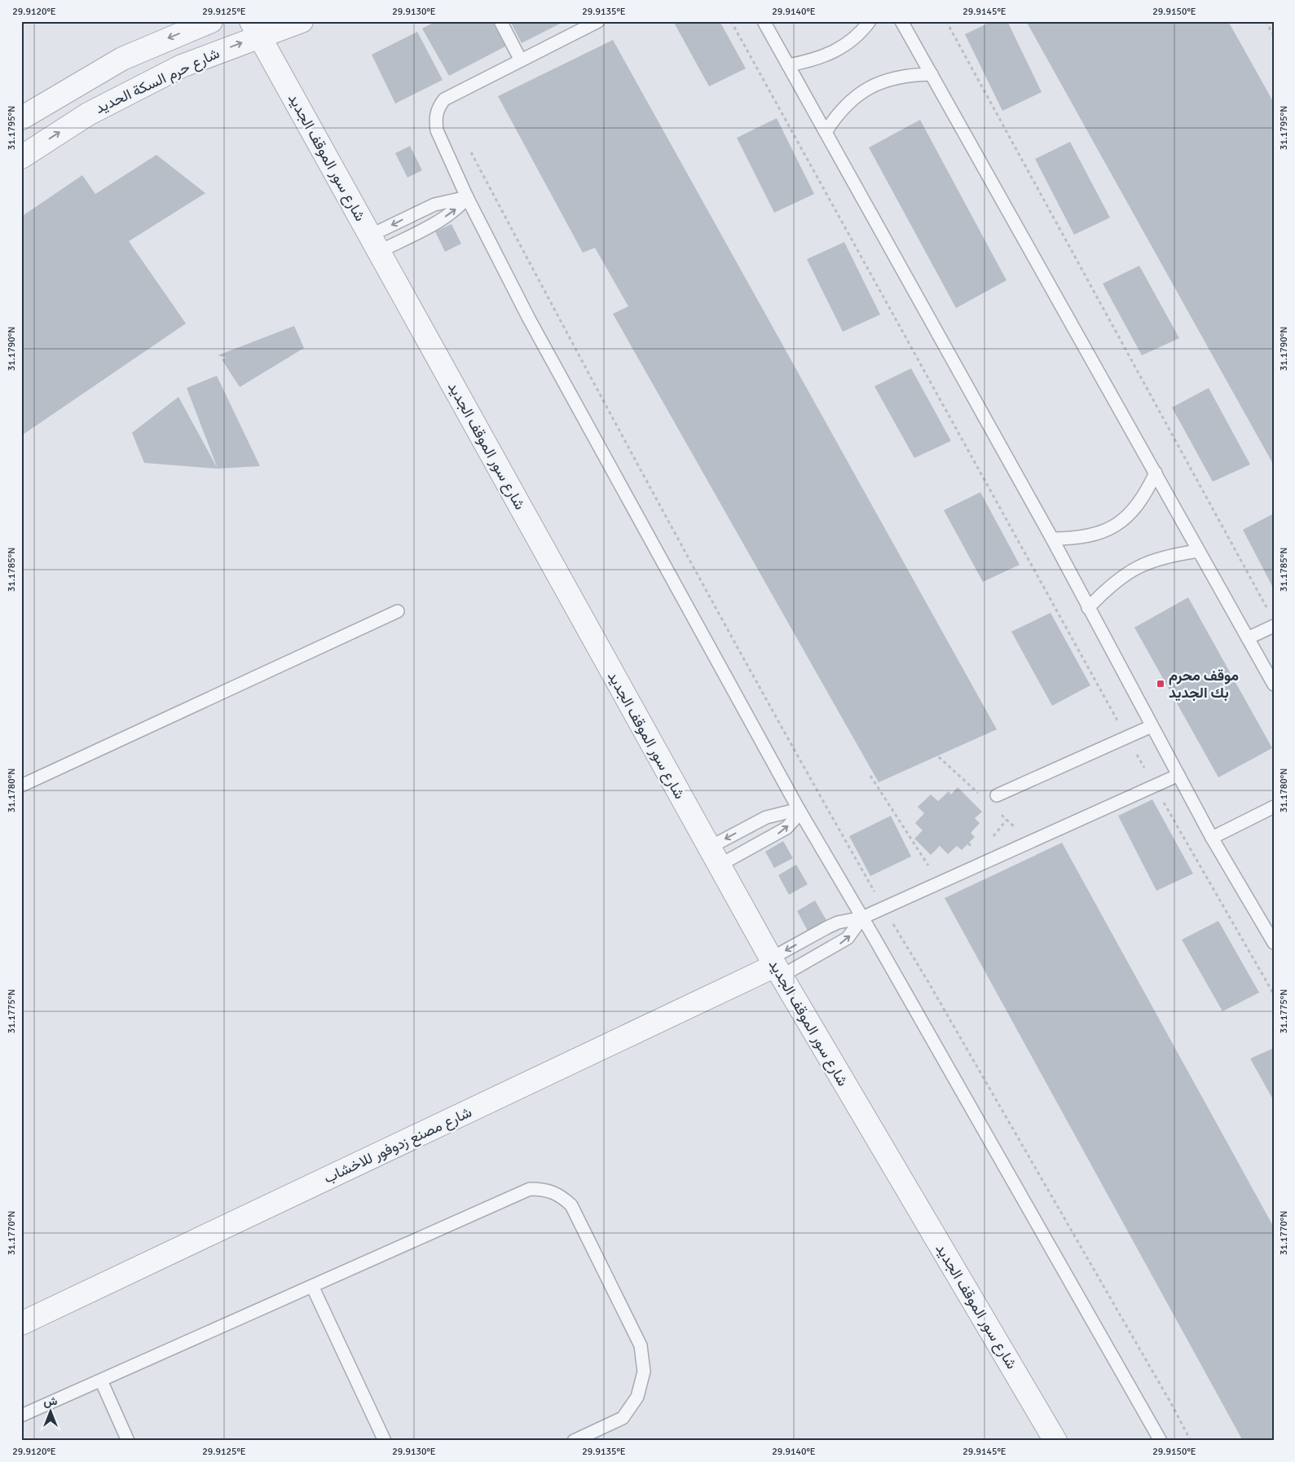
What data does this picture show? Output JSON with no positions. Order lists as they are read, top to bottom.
{
  "streets": {
    "street": ["شارع حرم السكة الحديد", "شارع سور الموقف الجديد", "شارع مصنع زدوفور للاخشاب"]
  },
  "crossings": [
    ["شارع حرم السكة الحديد", "شارع سور الموقف الجديد"],
    ["شارع سور الموقف الجديد", "شارع مصنع زدوفور للاخشاب"]
  ],
  "places": {
    "transit": ["موقف محرم بك الجديد"]
  },
  "north": "top",
  "coordinates": [
    "29.9120°E",
    "29.9125°E",
    "29.9130°E",
    "29.9135°E",
    "29.9140°E",
    "29.9145°E",
    "29.9150°E",
    "31.1795°N",
    "31.1790°N",
    "31.1785°N",
    "31.1780°N",
    "31.1775°N",
    "31.1770°N"
  ]
}
